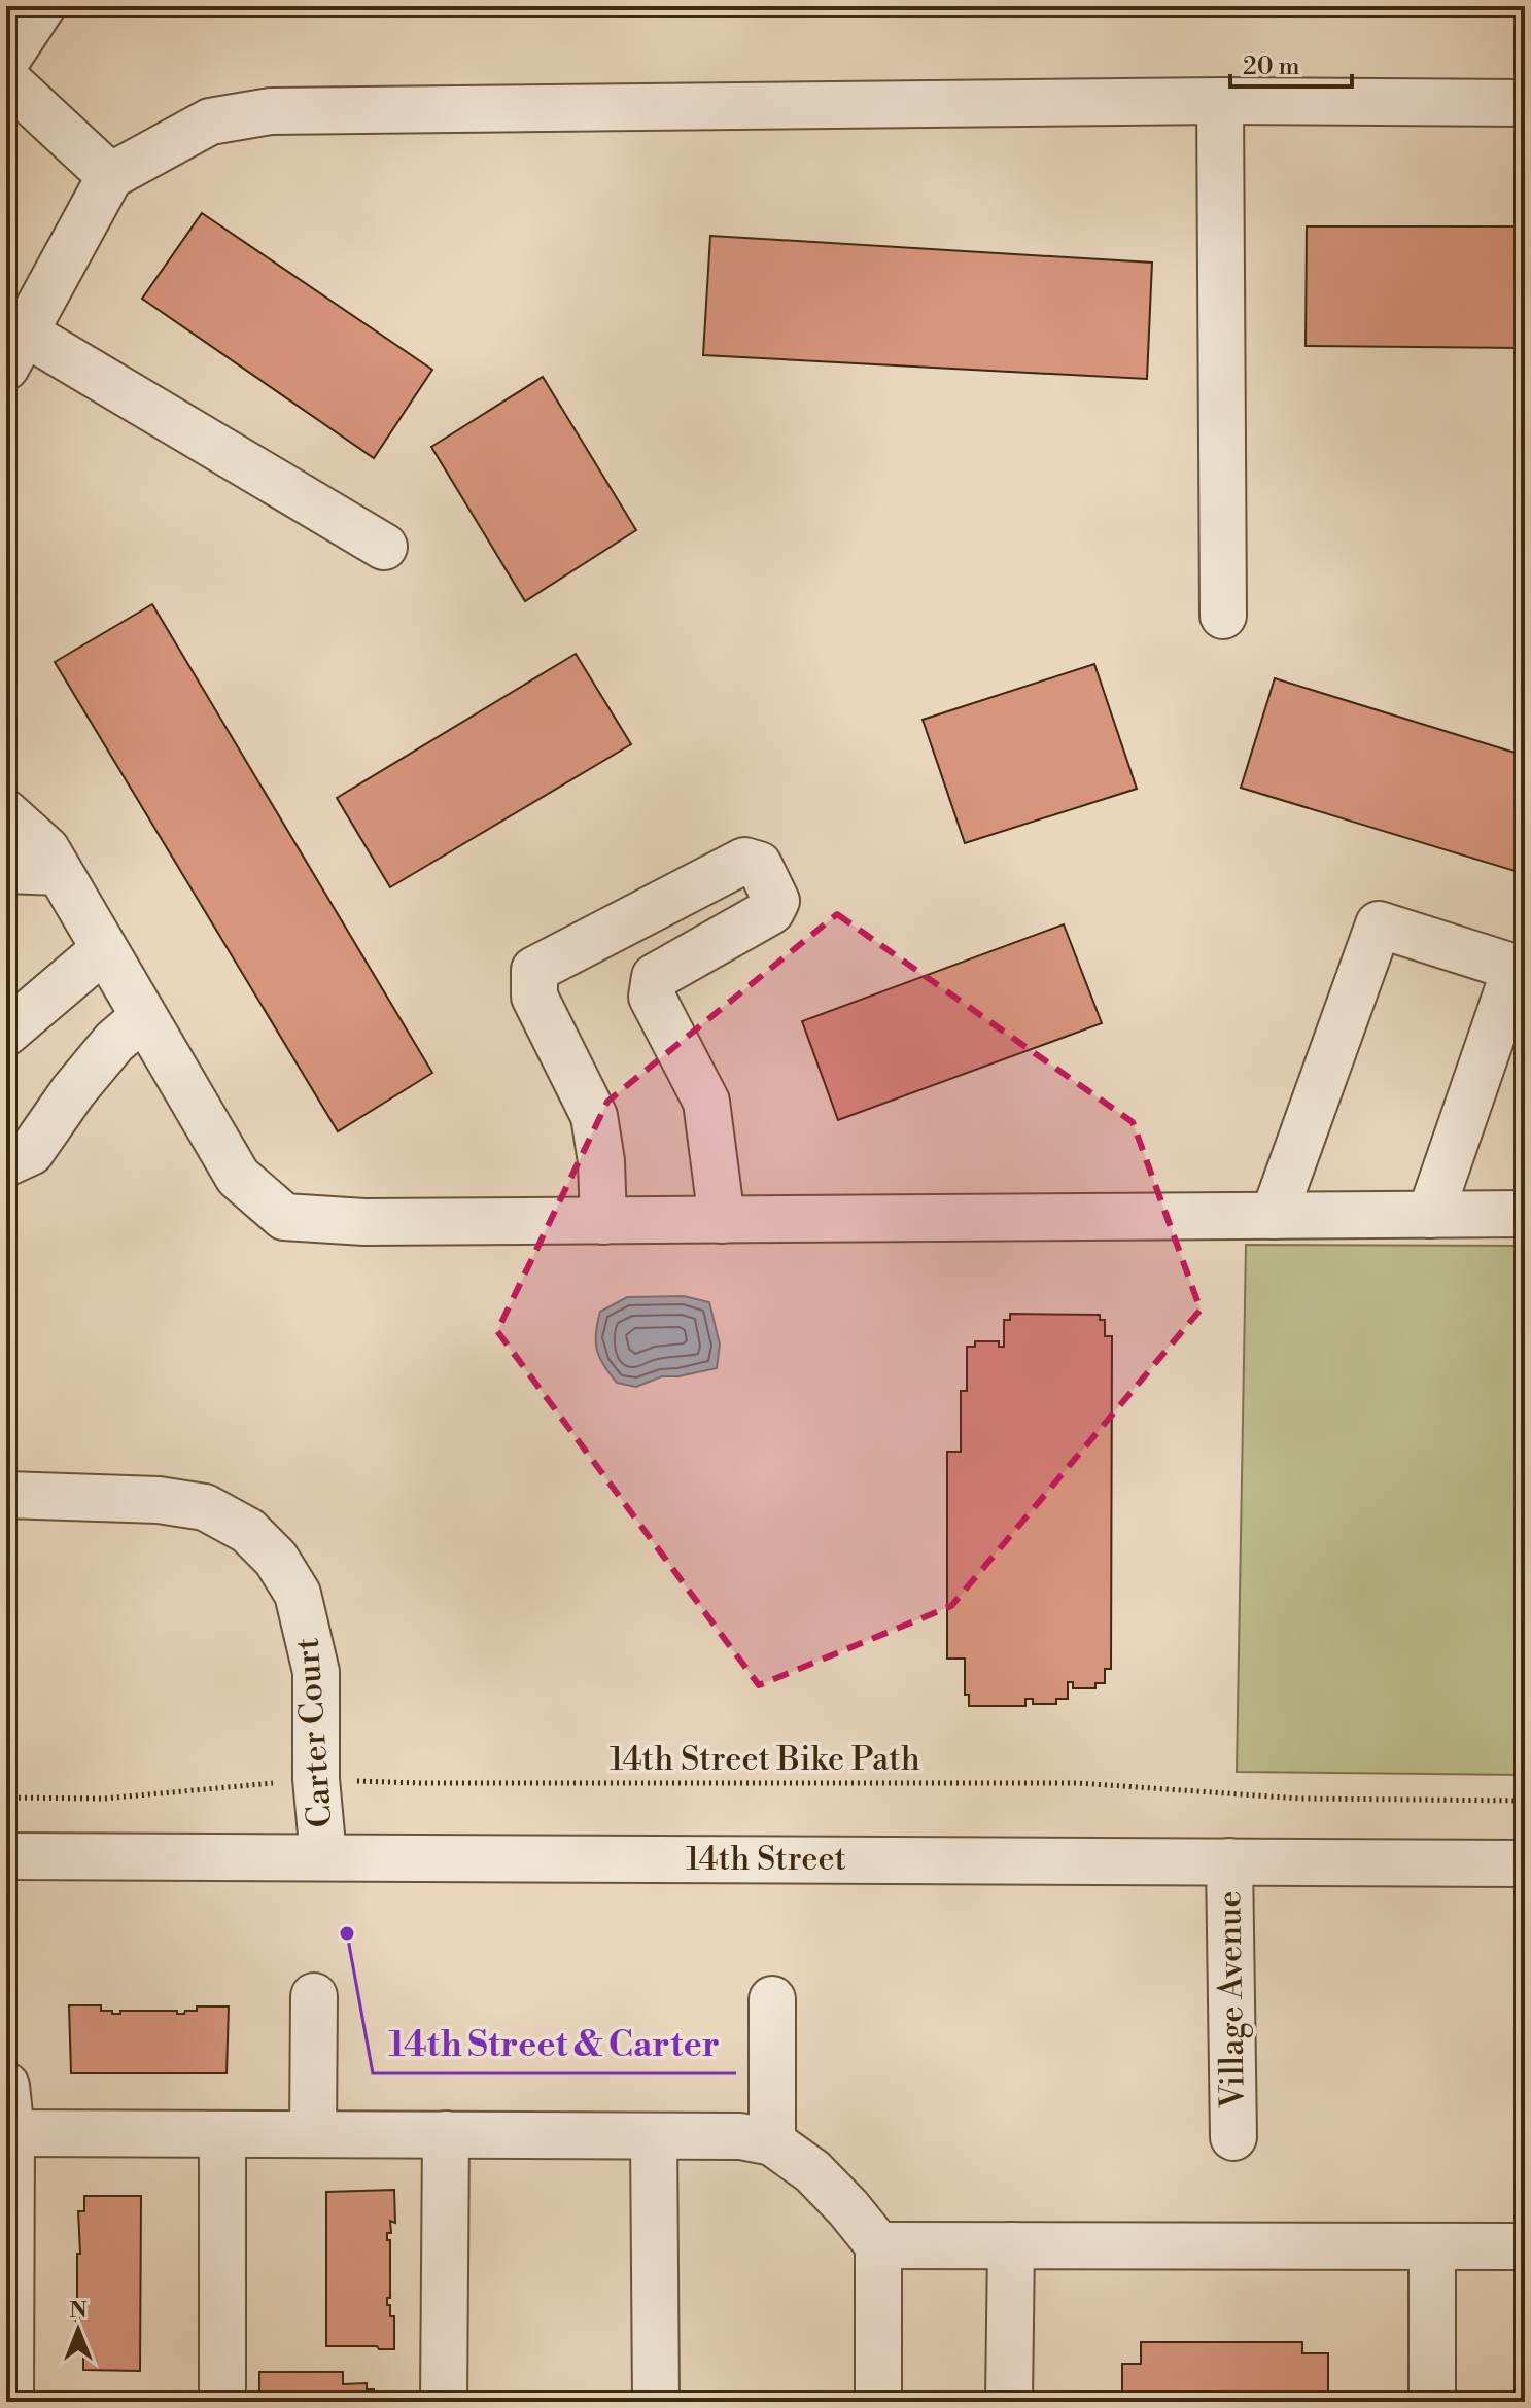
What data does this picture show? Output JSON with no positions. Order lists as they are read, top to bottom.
{
  "streets": {
    "street": ["Carter Court", "14th Street", "Village Avenue"],
    "path": ["14th Street Bike Path"]
  },
  "crossings": [
    ["Carter Court", "14th Street Bike Path"],
    ["Carter Court", "14th Street"],
    ["14th Street", "Village Avenue"]
  ],
  "places": ["14th Street & Carter"],
  "scale_bar": "20 m",
  "north": "top"
}
